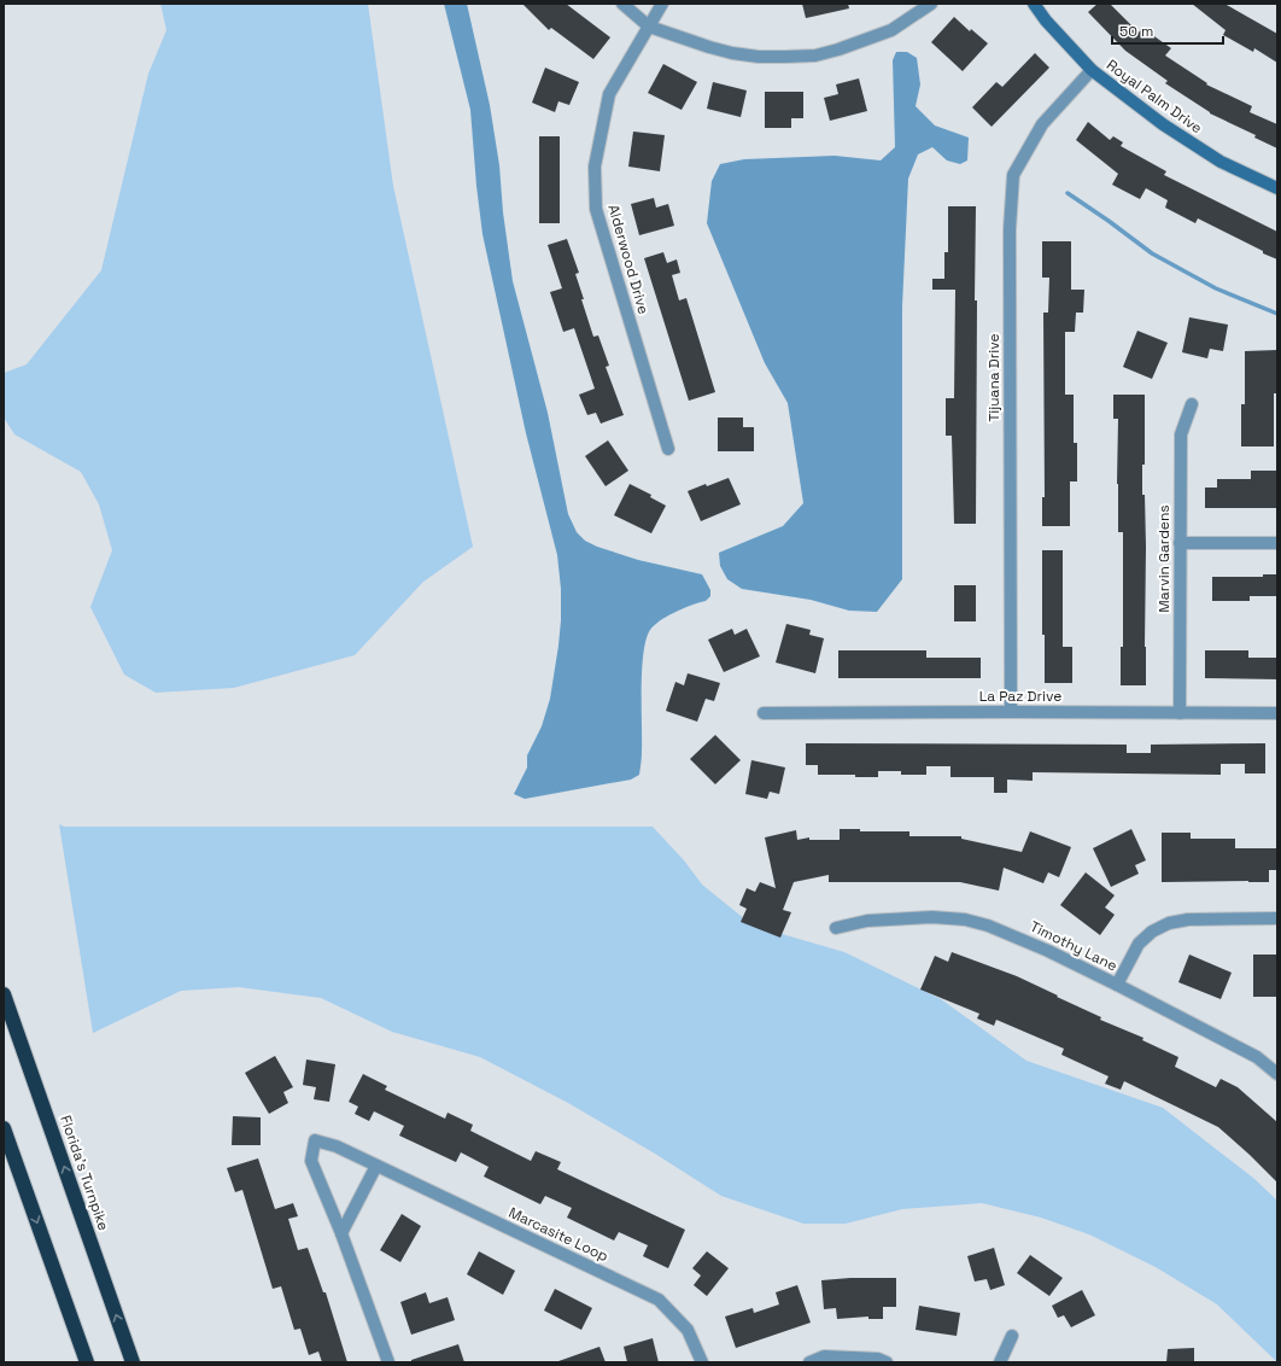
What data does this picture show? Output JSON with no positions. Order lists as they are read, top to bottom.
{
  "streets": {
    "highway": ["Florida's Turnpike"],
    "street": [
      "Royal Palm Drive",
      "Alderwood Drive",
      "Tijuana Drive",
      "Marvin Gardens",
      "La Paz Drive",
      "Timothy Lane",
      "Marcasite Loop"
    ]
  },
  "crossings": [
    ["Royal Palm Drive", "Tijuana Drive"],
    ["Tijuana Drive", "La Paz Drive"],
    ["Marvin Gardens", "La Paz Drive"]
  ],
  "scale_bar": "50 m"
}
